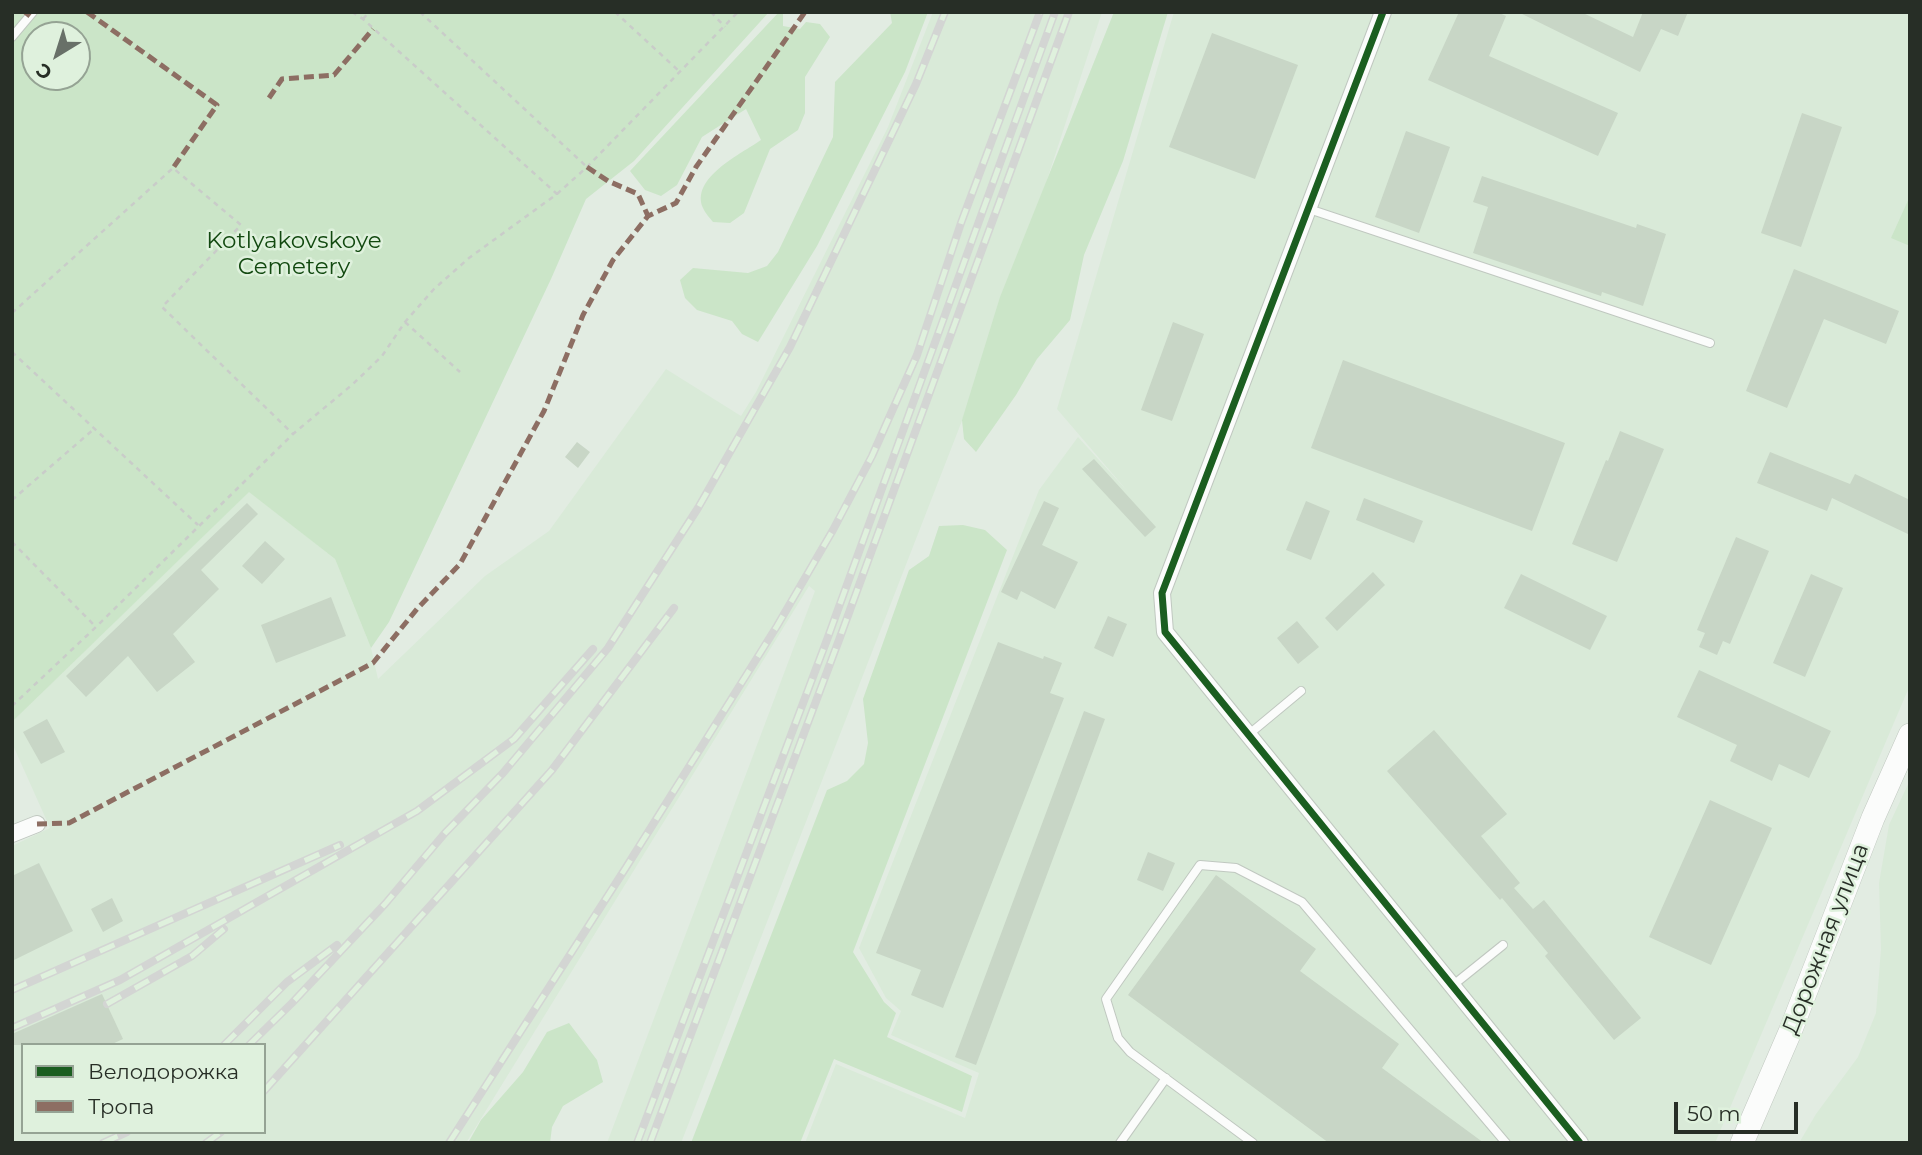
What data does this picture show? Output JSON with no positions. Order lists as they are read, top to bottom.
{
  "streets": {
    "main road": ["Дорожная улица"]
  },
  "parks": ["Kotlyakovskoye Cemetery"],
  "legend": ["Велодорожка", "Тропа"],
  "scale_bar": "50 m",
  "north": "bottom left"
}
